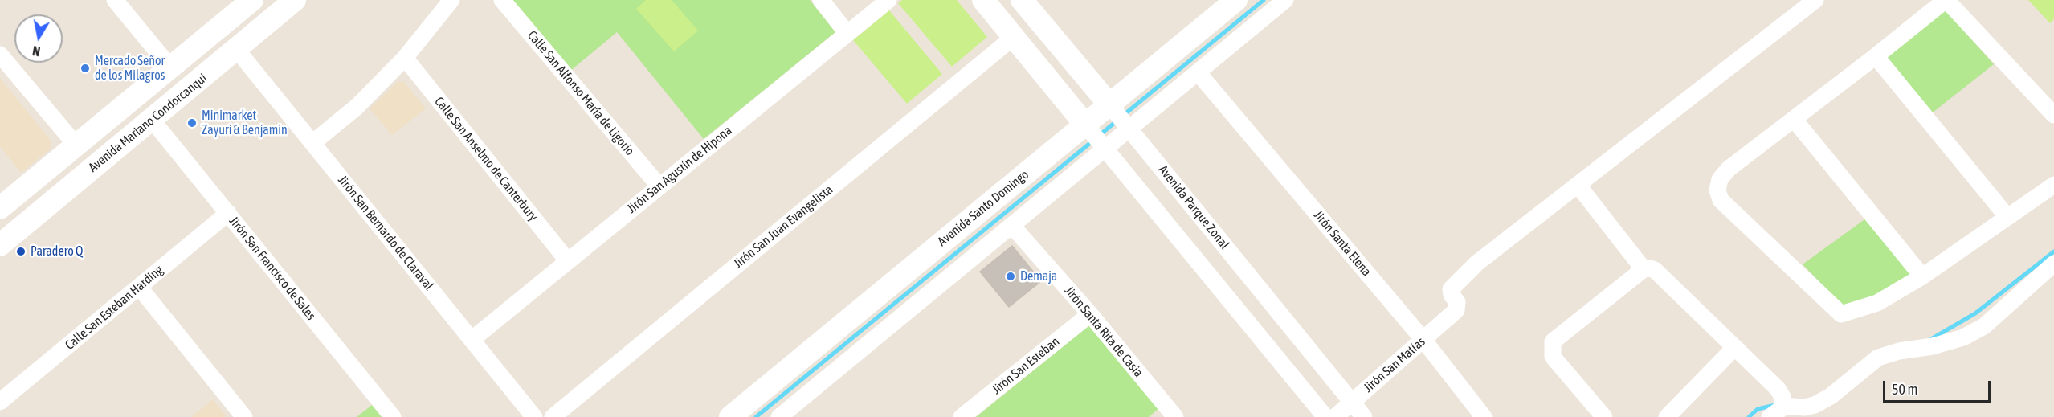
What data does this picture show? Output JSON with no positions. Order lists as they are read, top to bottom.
{
  "streets": {
    "main road": ["Avenida Mariano Condorcanqui", "Avenida Parque Zonal", "Avenida Santo Domingo"],
    "street": [
      "Calle San Alfonso María de Ligorio",
      "Calle San Anselmo de Canterbury",
      "Jirón San Agustín de Hipona",
      "Jirón San Juan Evangelista",
      "Jirón San Bernardo de Claraval",
      "Jirón Santa Elena",
      "Jirón San Francisco de Sales",
      "Calle San Esteban Harding",
      "Jirón Santa Rita de Casia",
      "Jirón San Matías",
      "Jirón San Esteban"
    ]
  },
  "crossings": [
    ["Calle San Alfonso María de Ligorio", "Jirón San Agustín de Hipona"],
    ["Avenida Mariano Condorcanqui", "Jirón San Bernardo de Claraval"],
    ["Avenida Mariano Condorcanqui", "Jirón San Francisco de Sales"],
    ["Calle San Anselmo de Canterbury", "Jirón San Agustín de Hipona"],
    ["Jirón San Agustín de Hipona", "Jirón San Bernardo de Claraval"],
    ["Avenida Parque Zonal", "Avenida Santo Domingo"],
    ["Avenida Parque Zonal", "Jirón San Matías"],
    ["Jirón Santa Elena", "Jirón San Matías"],
    ["Jirón San Francisco de Sales", "Calle San Esteban Harding"],
    ["Jirón Santa Rita de Casia", "Jirón San Esteban"]
  ],
  "places": [
    "Mercado Señor de los Milagros",
    "Minimarket Zayuri & Benjamin",
    "Paradero Q",
    "Demaja"
  ],
  "scale_bar": "50 m",
  "north": "bottom"
}
